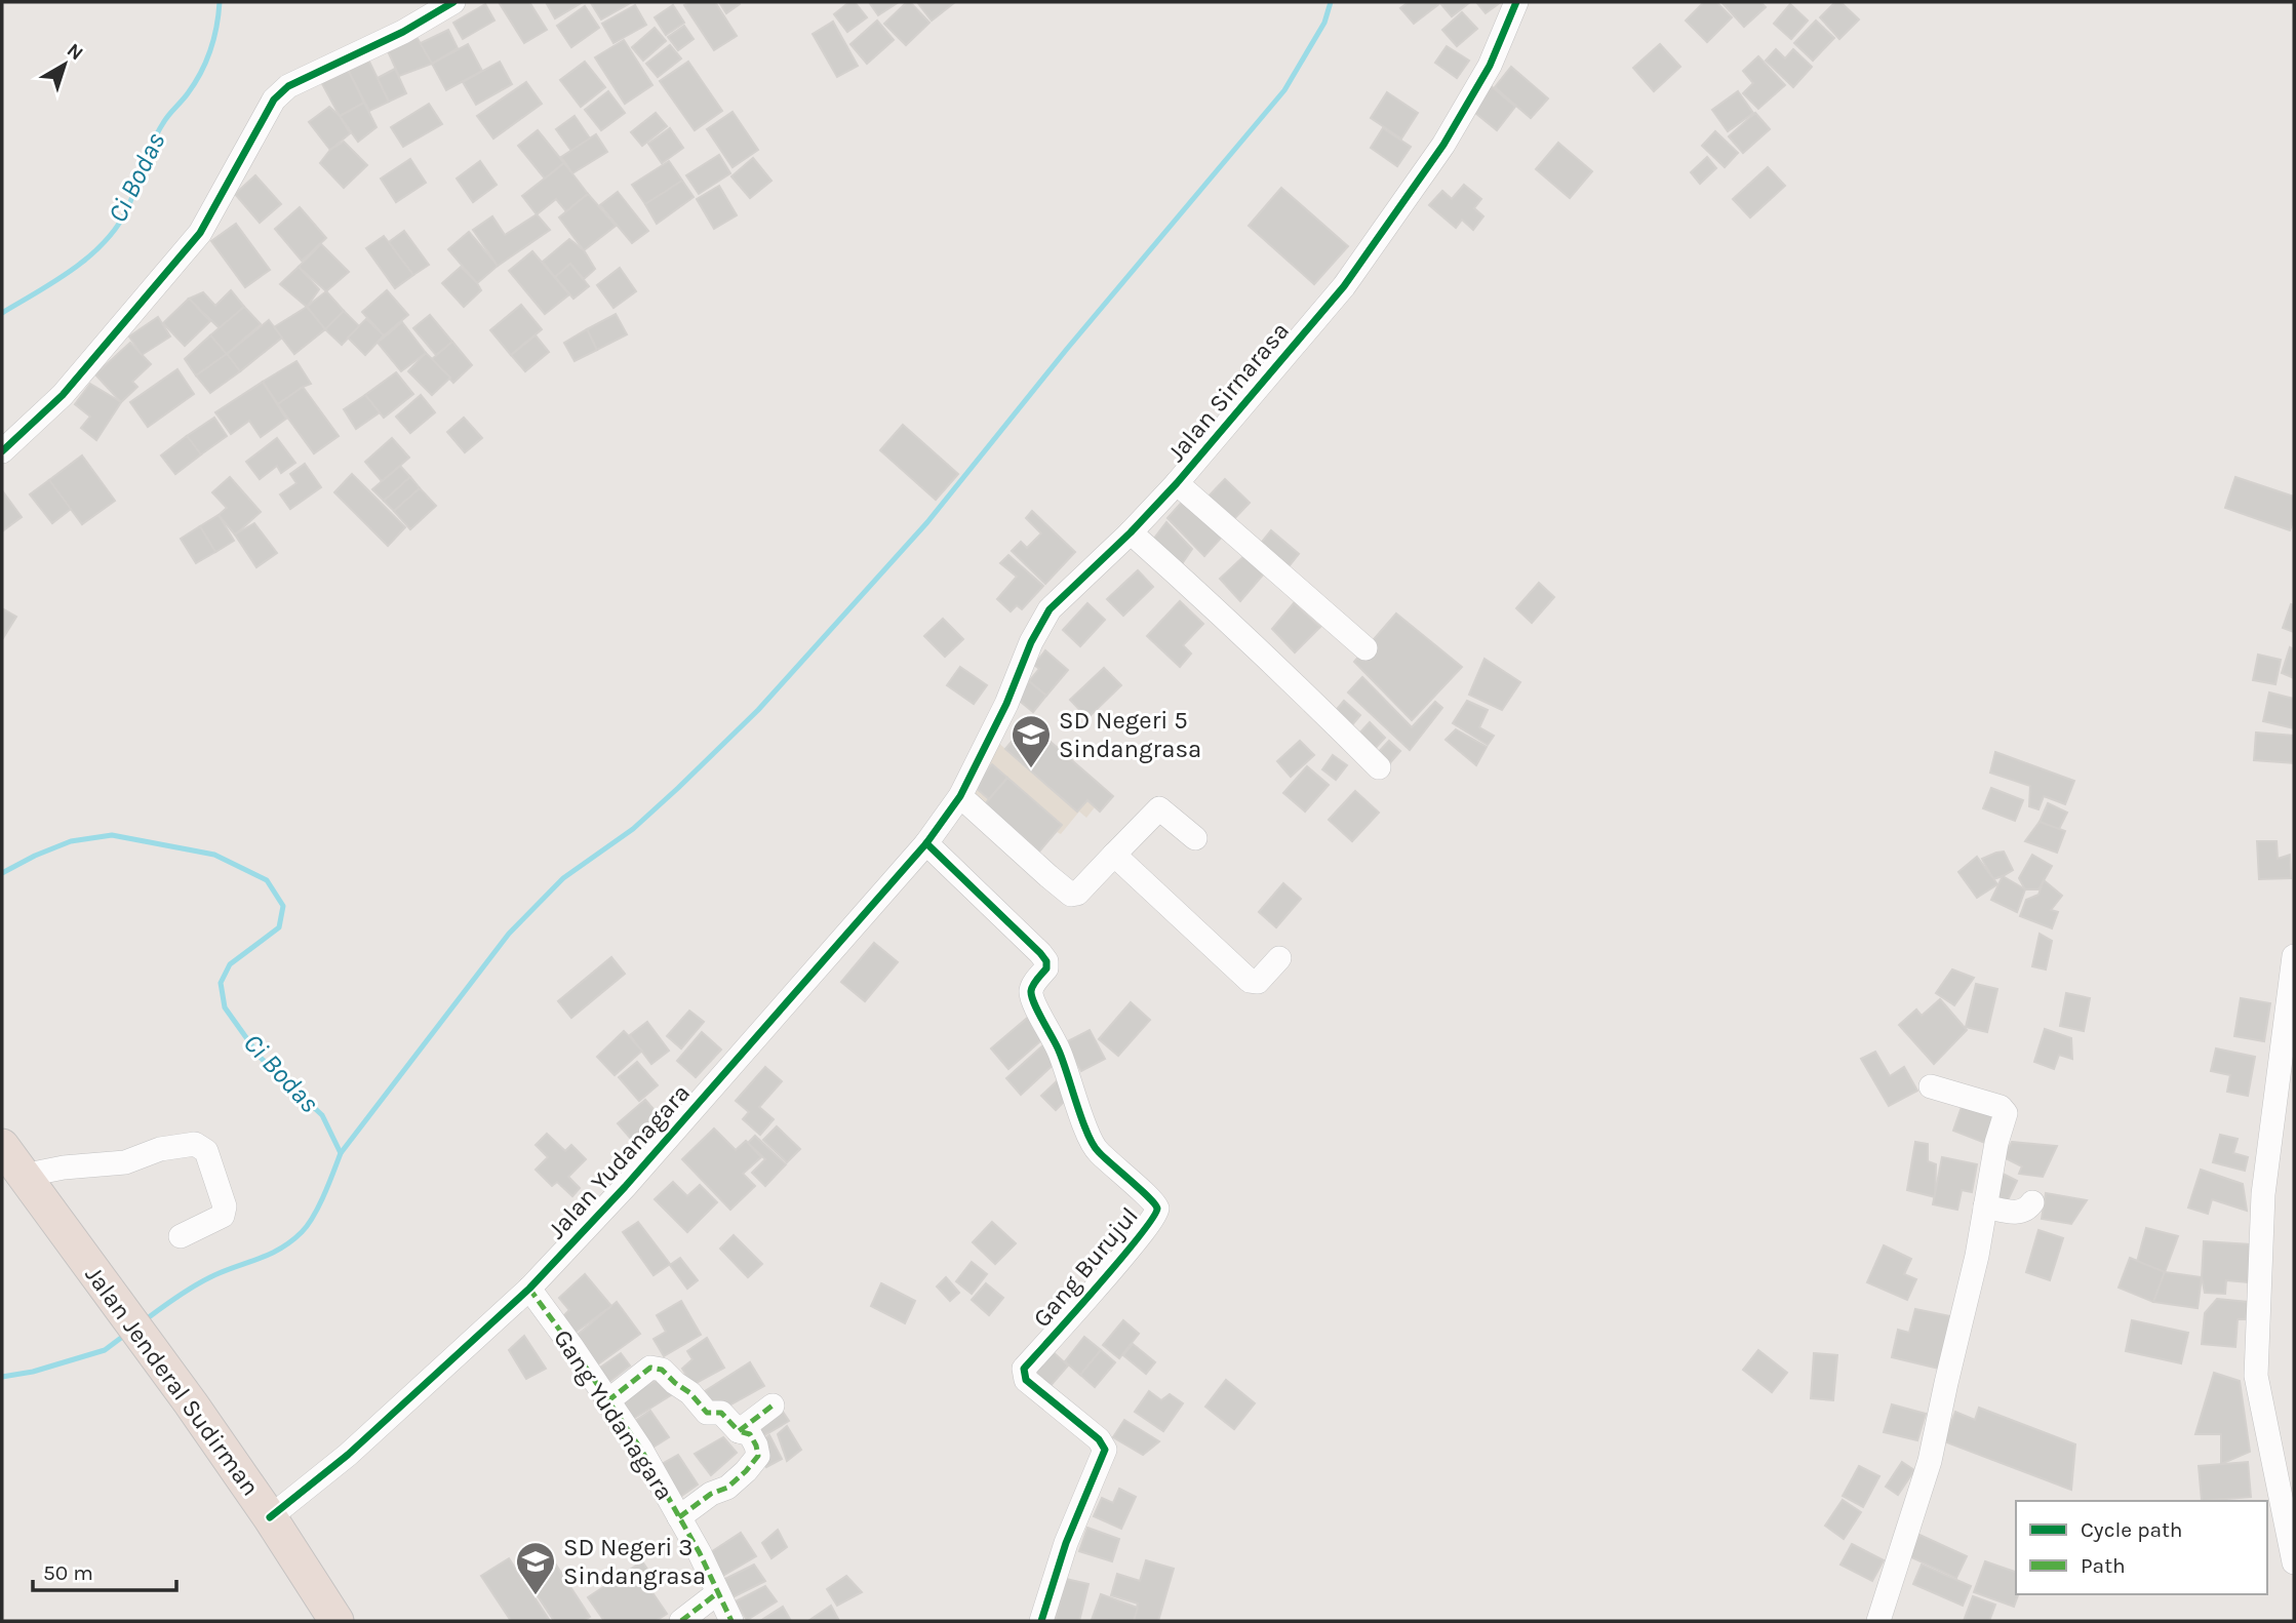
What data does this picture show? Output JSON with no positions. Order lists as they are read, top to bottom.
{
  "streets": {
    "highway": ["Jalan Jenderal Sudirman"],
    "street": [
      "Jalan Sirnarasa",
      "Jalan Yudanagara",
      "Gang Burujul",
      "Gang Yudanagara"
    ]
  },
  "crossings": [
    ["Jalan Sirnarasa", "Jalan Yudanagara"],
    ["Jalan Yudanagara", "Gang Burujul"],
    ["Jalan Yudanagara", "Jalan Jenderal Sudirman"],
    ["Jalan Yudanagara", "Gang Yudanagara"]
  ],
  "water": ["Ci Bodas"],
  "places": {
    "school or university": ["SD Negeri 5 Sindangrasa", "SD Negeri 3 Sindangrasa"]
  },
  "legend": ["Cycle path", "Path"],
  "scale_bar": "50 m",
  "north": "top right"
}
